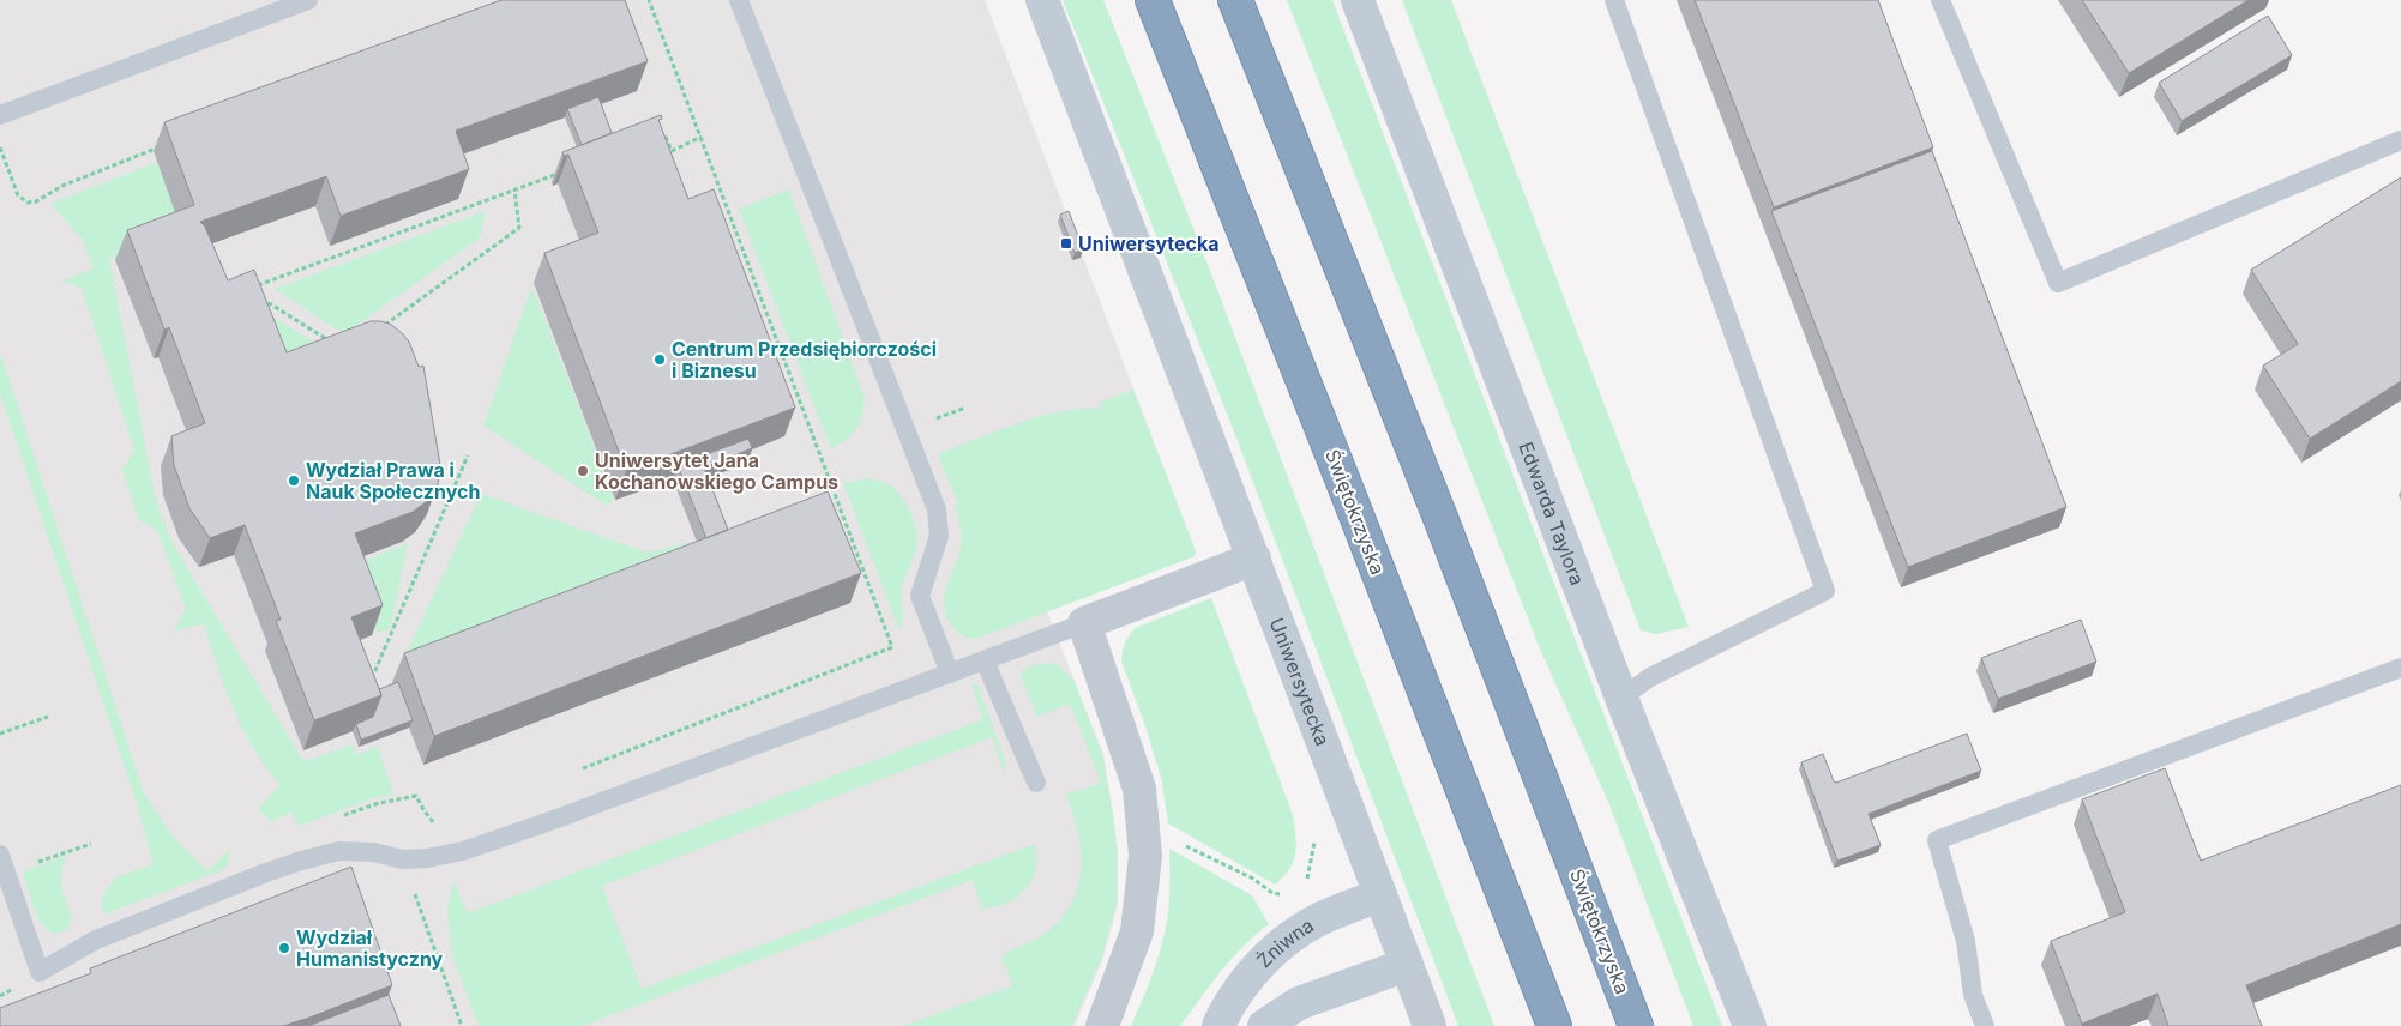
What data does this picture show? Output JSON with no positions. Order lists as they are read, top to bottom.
{
  "streets": {
    "highway": ["Świętokrzyska"],
    "street": ["Edwarda Taylora", "Uniwersytecka", "Żniwna"]
  },
  "crossings": [
    ["Uniwersytecka", "Żniwna"]
  ],
  "places": {
    "transit": ["Uniwersytecka"],
    "other": [
      "Centrum Przedsiębiorczości i Biznesu",
      "Uniwersytet Jana Kochanowskiego Campus",
      "Wydział Prawa i Nauk Społecznych",
      "Wydział Humanistyczny"
    ]
  }
}
